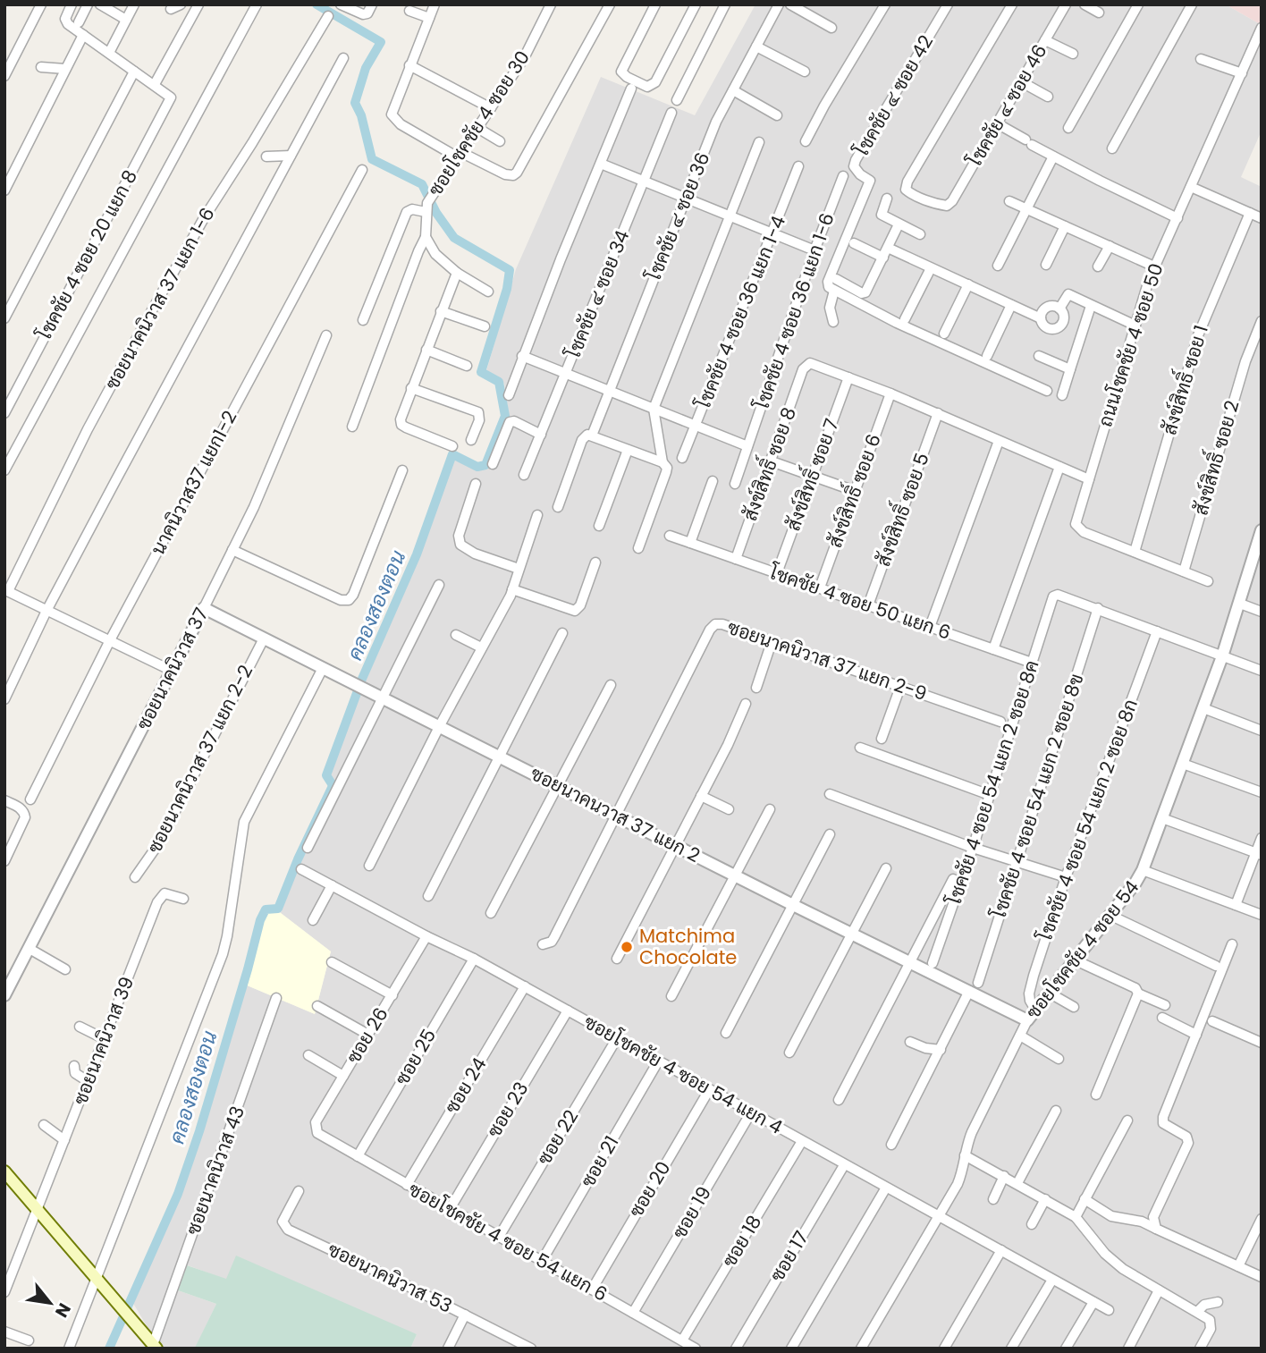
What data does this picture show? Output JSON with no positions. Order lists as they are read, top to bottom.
{
  "streets": {
    "street": [
      "โชคชัย ๔ ซอย 42",
      "โชคชัย ๔ ซอย 46",
      "ซอยโชคชัย 4 ซอย 30",
      "โชคชัย ๔ ซอย 36",
      "โชคชัย 4 ซอย 20 แยก 8",
      "โชคชัย ๔ ซอย 34",
      "ซอยนาคนิวาส 37 แยก 1-6",
      "โชคชัย 4 ซอย 36 แยก 1-6",
      "โชคชัย 4 ซอย 36 แยก 1-4",
      "ถนนโชคชัย 4 ซอย 50",
      "สังข์สิทธิ์ ซอย 1",
      "สังข์สิทธิ์ ซอย 2",
      "สังข์สิทธิ์ ซอย 8",
      "สังข์สิทธิ์ ซอย 7",
      "นาคนิวาส37 แยก1-2",
      "สังข์สิทธิ์ ซอย 6",
      "สังข์สิทธิ์ ซอย 5",
      "โชคชัย 4 ซอย 50 แยก 6",
      "ซอยนาคนิวาส 37 แยก 2-9",
      "ซอยนาคนิวาส 37",
      "ซอยนาคนิวาส 37 แยก 2-2",
      "โชคชัย 4 ซอย 54 แยก 2 ซอย 8ค",
      "โชคชัย 4 ซอย 54 แยก 2 ซอย 8ข",
      "ซอยนาคนวาส 37 แยก 2",
      "โชคชัย 4 ซอย 54 แยก 2 ซอย 8ก",
      "ซอยโชคชัย 4 ซอย 54",
      "ซอย 26",
      "ซอยนาคนิวาส 39",
      "ซอย 25",
      "ซอยโชคชัย 4 ซอย 54 แยก 4",
      "ซอย 24",
      "ซอย 23",
      "ซอย 22",
      "ซอย 21",
      "ซอยนาคนิวาส 43",
      "ซอย 20",
      "ซอย 19",
      "ซอย 18",
      "ซอยโชคชัย 4 ซอย 54 แยก 6",
      "ซอย 17",
      "ซอยนาคนิวาส 53"
    ]
  },
  "crossings": [
    ["ถนนโชคชัย 4 ซอย 50", "สังข์สิทธิ์ ซอย 1"],
    ["ถนนโชคชัย 4 ซอย 50", "สังข์สิทธิ์ ซอย 2"],
    ["สังข์สิทธิ์ ซอย 8", "สังข์สิทธิ์ ซอย 7"],
    ["สังข์สิทธิ์ ซอย 8", "โชคชัย 4 ซอย 50 แยก 6"],
    ["สังข์สิทธิ์ ซอย 7", "โชคชัย 4 ซอย 50 แยก 6"],
    ["สังข์สิทธิ์ ซอย 6", "โชคชัย 4 ซอย 50 แยก 6"],
    ["สังข์สิทธิ์ ซอย 5", "โชคชัย 4 ซอย 50 แยก 6"],
    ["ซอยนาคนิวาส 37 แยก 2-9", "ซอยนาคนวาส 37 แยก 2"],
    ["ซอยนาคนิวาส 37", "ซอยนาคนวาส 37 แยก 2"],
    ["ซอยนาคนิวาส 37 แยก 2-2", "ซอยนาคนวาส 37 แยก 2"],
    ["โชคชัย 4 ซอย 54 แยก 2 ซอย 8ค", "โชคชัย 4 ซอย 54 แยก 2 ซอย 8ข"],
    ["โชคชัย 4 ซอย 54 แยก 2 ซอย 8ข", "ซอยนาคนวาส 37 แยก 2"],
    ["ซอยนาคนวาส 37 แยก 2", "ซอยโชคชัย 4 ซอย 54"],
    ["โชคชัย 4 ซอย 54 แยก 2 ซอย 8ก", "ซอยโชคชัย 4 ซอย 54"],
    ["ซอยโชคชัย 4 ซอย 54", "ซอยโชคชัย 4 ซอย 54 แยก 4"],
    ["ซอย 26", "ซอยโชคชัย 4 ซอย 54 แยก 4"],
    ["ซอย 26", "ซอยโชคชัย 4 ซอย 54 แยก 6"],
    ["ซอย 25", "ซอยโชคชัย 4 ซอย 54 แยก 4"],
    ["ซอย 25", "ซอยโชคชัย 4 ซอย 54 แยก 6"],
    ["ซอยโชคชัย 4 ซอย 54 แยก 4", "ซอย 24"],
    ["ซอยโชคชัย 4 ซอย 54 แยก 4", "ซอย 23"],
    ["ซอยโชคชัย 4 ซอย 54 แยก 4", "ซอย 22"],
    ["ซอยโชคชัย 4 ซอย 54 แยก 4", "ซอย 21"],
    ["ซอยโชคชัย 4 ซอย 54 แยก 4", "ซอย 20"],
    ["ซอยโชคชัย 4 ซอย 54 แยก 4", "ซอย 19"],
    ["ซอยโชคชัย 4 ซอย 54 แยก 4", "ซอย 18"],
    ["ซอยโชคชัย 4 ซอย 54 แยก 4", "ซอย 17"],
    ["ซอย 24", "ซอยโชคชัย 4 ซอย 54 แยก 6"],
    ["ซอย 23", "ซอยโชคชัย 4 ซอย 54 แยก 6"],
    ["ซอย 22", "ซอยโชคชัย 4 ซอย 54 แยก 6"],
    ["ซอย 21", "ซอยโชคชัย 4 ซอย 54 แยก 6"],
    ["ซอย 20", "ซอยโชคชัย 4 ซอย 54 แยก 6"],
    ["ซอย 19", "ซอยโชคชัย 4 ซอย 54 แยก 6"],
    ["ซอย 18", "ซอยโชคชัย 4 ซอย 54 แยก 6"]
  ],
  "water": ["คลองสองตอน"],
  "places": ["Matchima Chocolate"],
  "north": "bottom right"
}
